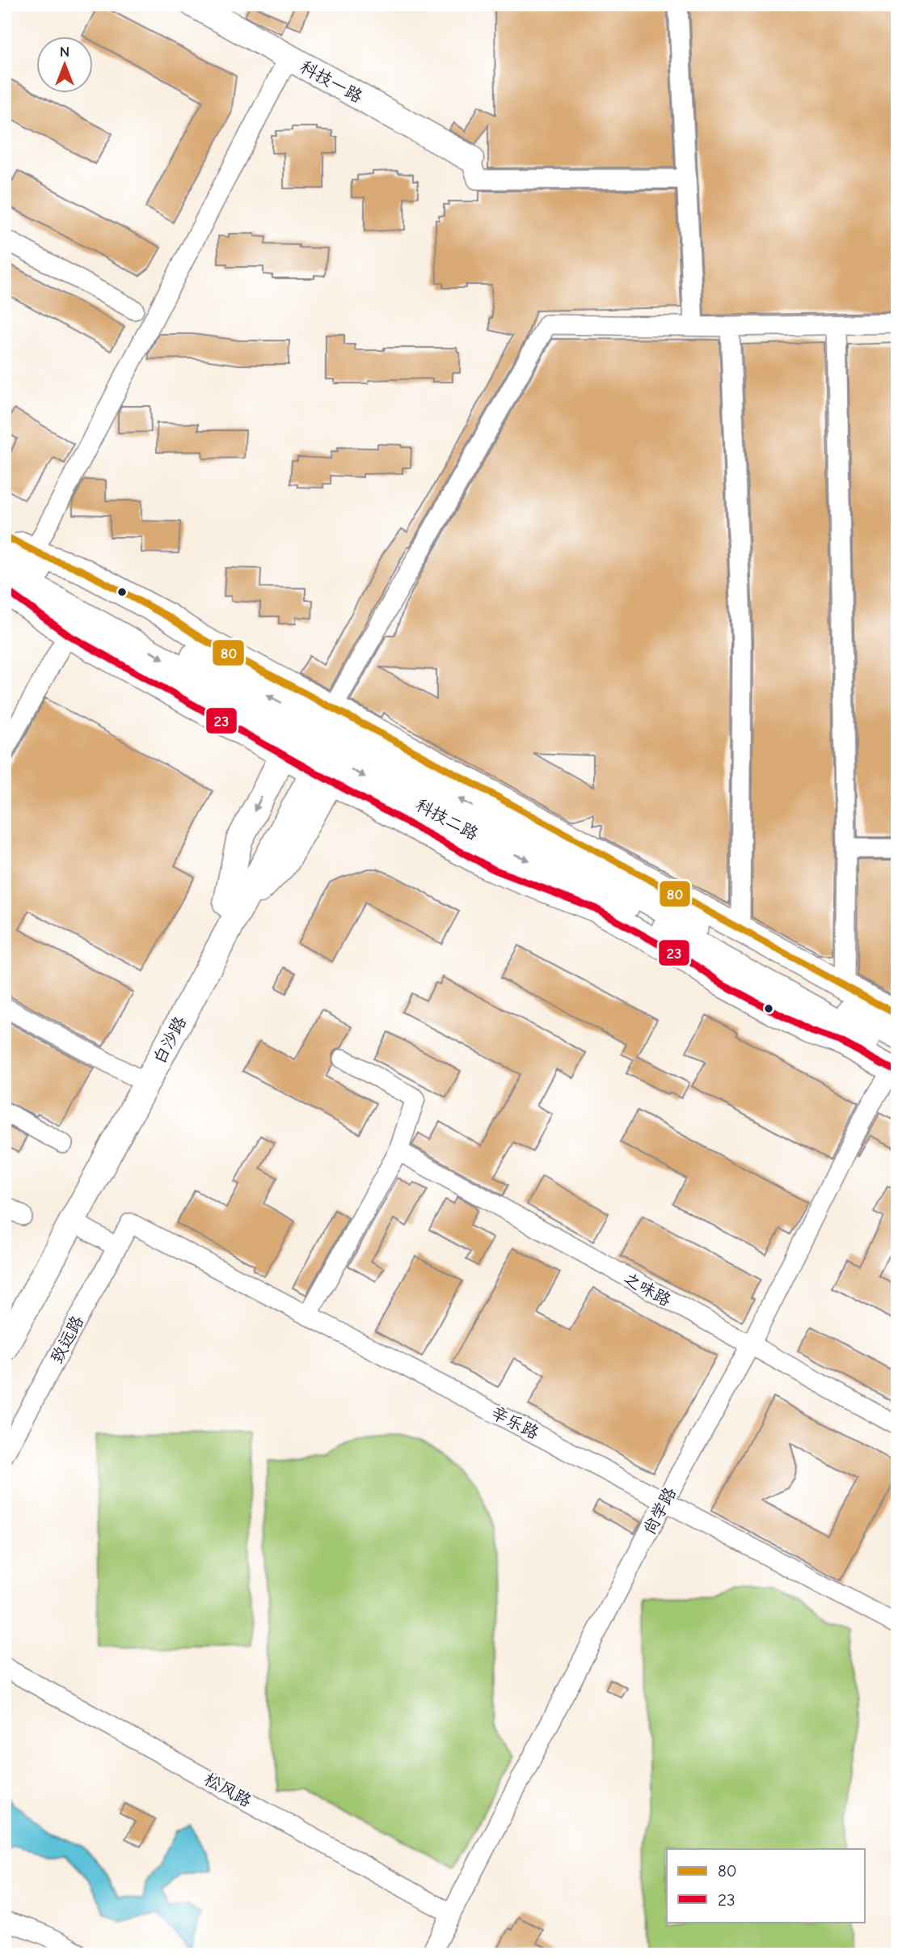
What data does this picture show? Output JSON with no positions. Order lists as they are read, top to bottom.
{
  "streets": {
    "street": [
      "科技一路",
      "科技二路",
      "白沙路",
      "之味路",
      "致远路",
      "辛乐路",
      "尚学路",
      "松风路"
    ]
  },
  "crossings": [
    ["科技二路", "白沙路"],
    ["科技二路", "尚学路"],
    ["之味路", "尚学路"],
    ["致远路", "辛乐路"],
    ["辛乐路", "尚学路"],
    ["尚学路", "松风路"]
  ],
  "lines": ["transit line 80", "transit line 23"],
  "legend": ["80", "23"],
  "north": "top"
}
